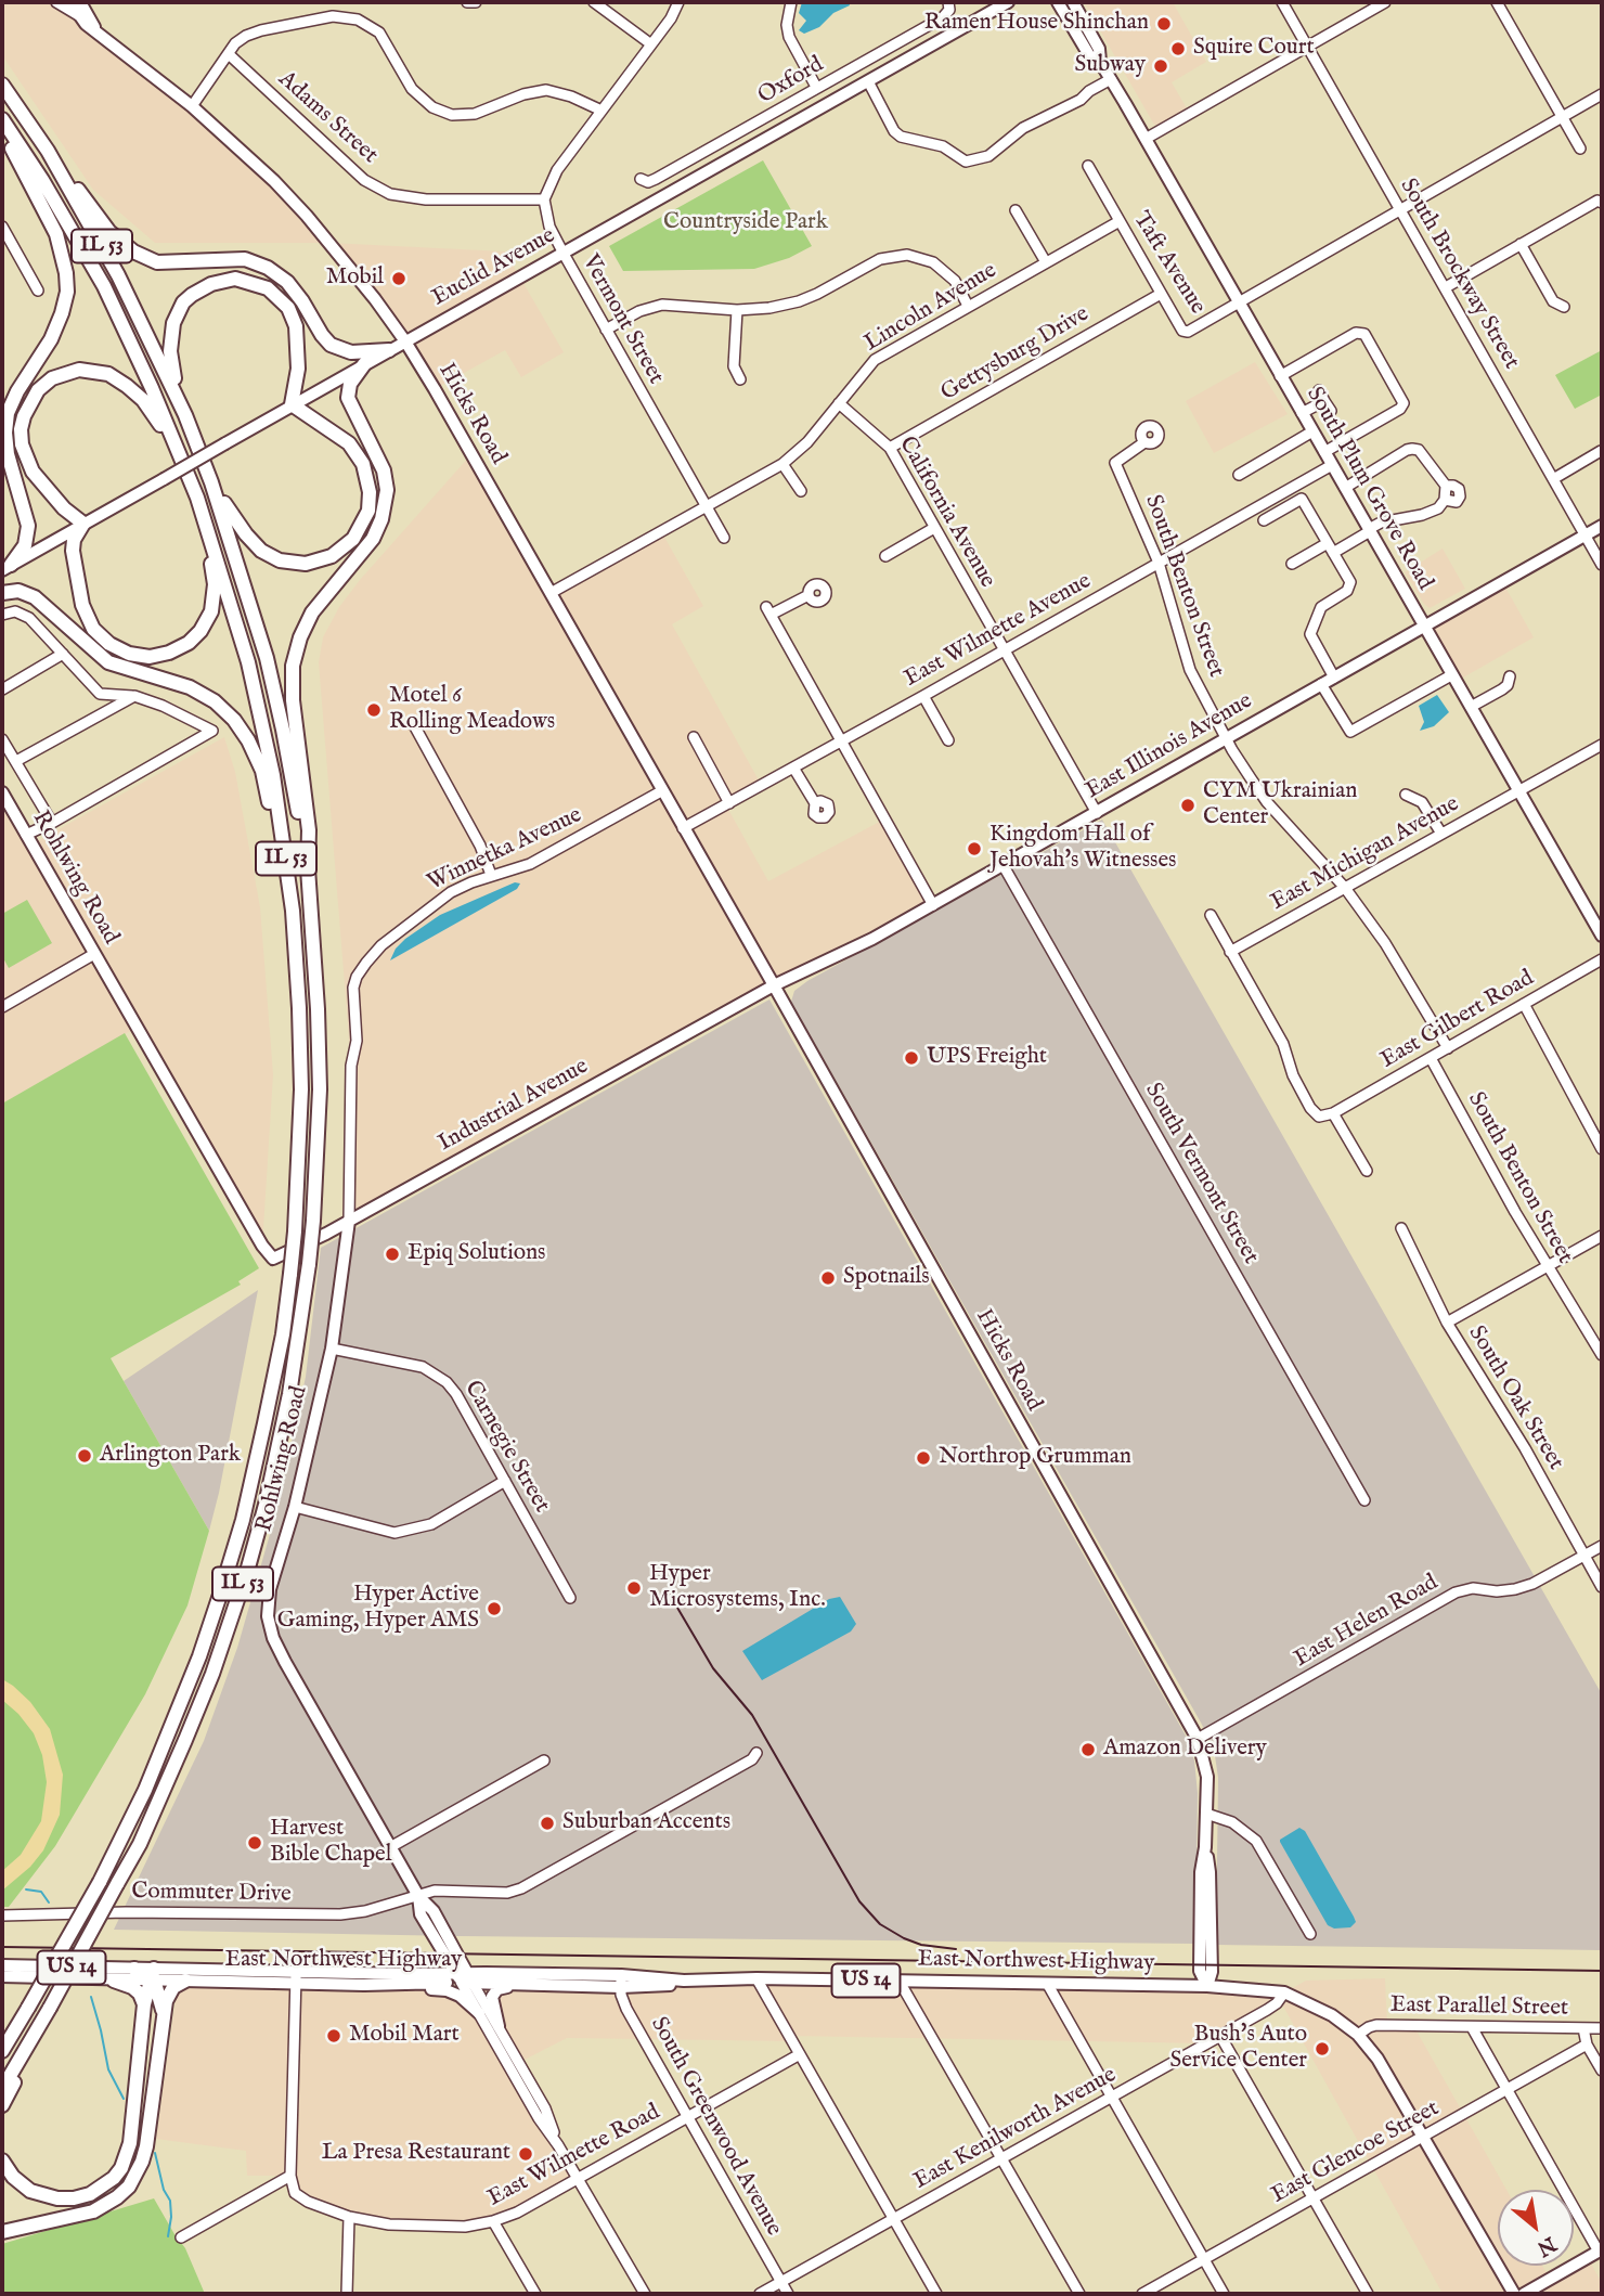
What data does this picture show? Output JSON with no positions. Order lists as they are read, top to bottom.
{
  "streets": {
    "highway": ["IL 53"],
    "main road": [
      "Euclid Avenue",
      "Hicks Road",
      "South Plum Grove Road",
      "East Illinois Avenue",
      "Rohlwing Road",
      "Industrial Avenue",
      "East Northwest Highway",
      "US 14"
    ],
    "street": [
      "Oxford",
      "Adams Street",
      "Taft Avenue",
      "South Brockway Street",
      "Lincoln Avenue",
      "Vermont Street",
      "Gettysburg Drive",
      "California Avenue",
      "South Benton Street",
      "East Wilmette Avenue",
      "Winnetka Avenue",
      "East Michigan Avenue",
      "East Gilbert Road",
      "South Vermont Street",
      "South Oak Street",
      "Carnegie Street",
      "East Helen Road",
      "Commuter Drive",
      "East Parallel Street",
      "South Greenwood Avenue",
      "East Kenilworth Avenue",
      "East Glencoe Street",
      "East Wilmette Road"
    ]
  },
  "crossings": [
    ["Adams Street", "Vermont Street"],
    ["Taft Avenue", "Lincoln Avenue"],
    ["Taft Avenue", "Gettysburg Drive"],
    ["Taft Avenue", "South Plum Grove Road"],
    ["Euclid Avenue", "Vermont Street"],
    ["Euclid Avenue", "Hicks Road"],
    ["South Brockway Street", "East Illinois Avenue"],
    ["Lincoln Avenue", "Vermont Street"],
    ["Lincoln Avenue", "Hicks Road"],
    ["Lincoln Avenue", "California Avenue"],
    ["Gettysburg Drive", "California Avenue"],
    ["Hicks Road", "East Wilmette Avenue"],
    ["Hicks Road", "East Illinois Avenue"],
    ["Hicks Road", "Winnetka Avenue"],
    ["Hicks Road", "Industrial Avenue"],
    ["Hicks Road", "East Helen Road"],
    ["Hicks Road", "East Northwest Highway"],
    ["Hicks Road", "US 14"],
    ["South Plum Grove Road", "East Wilmette Avenue"],
    ["South Plum Grove Road", "East Illinois Avenue"],
    ["South Plum Grove Road", "East Michigan Avenue"],
    ["California Avenue", "East Wilmette Avenue"],
    ["California Avenue", "East Illinois Avenue"],
    ["South Benton Street", "East Wilmette Avenue"],
    ["South Benton Street", "East Illinois Avenue"],
    ["South Benton Street", "East Michigan Avenue"],
    ["South Benton Street", "East Gilbert Road"],
    ["East Illinois Avenue", "Industrial Avenue"],
    ["East Illinois Avenue", "South Vermont Street"],
    ["Winnetka Avenue", "Rohlwing Road"],
    ["Winnetka Avenue", "Industrial Avenue"],
    ["Rohlwing Road", "Industrial Avenue"],
    ["Rohlwing Road", "Carnegie Street"],
    ["Rohlwing Road", "Commuter Drive"],
    ["Rohlwing Road", "East Northwest Highway"],
    ["South Oak Street", "East Helen Road"],
    ["East Northwest Highway", "US 14"],
    ["East Northwest Highway", "South Greenwood Avenue"],
    ["US 14", "East Parallel Street"],
    ["US 14", "East Kenilworth Avenue"],
    ["US 14", "East Glencoe Street"],
    ["South Greenwood Avenue", "East Kenilworth Avenue"],
    ["South Greenwood Avenue", "East Wilmette Road"]
  ],
  "parks": ["Countryside Park"],
  "places": [
    "Ramen House Shinchan",
    "Squire Court",
    "Subway",
    "Mobil",
    "Motel 6 Rolling Meadows",
    "CYM Ukrainian Center",
    "Kingdom Hall of Jehovah's Witnesses",
    "UPS Freight",
    "Epiq Solutions",
    "Spotnails",
    "Arlington Park",
    "Northrop Grumman",
    "Hyper Microsystems, Inc.",
    "Hyper Active Gaming, Hyper AMS",
    "Amazon Delivery",
    "Suburban Accents",
    "Harvest Bible Chapel",
    "Mobil Mart",
    "Bush's Auto Service Center",
    "La Presa Restaurant"
  ],
  "north": "bottom right"
}
